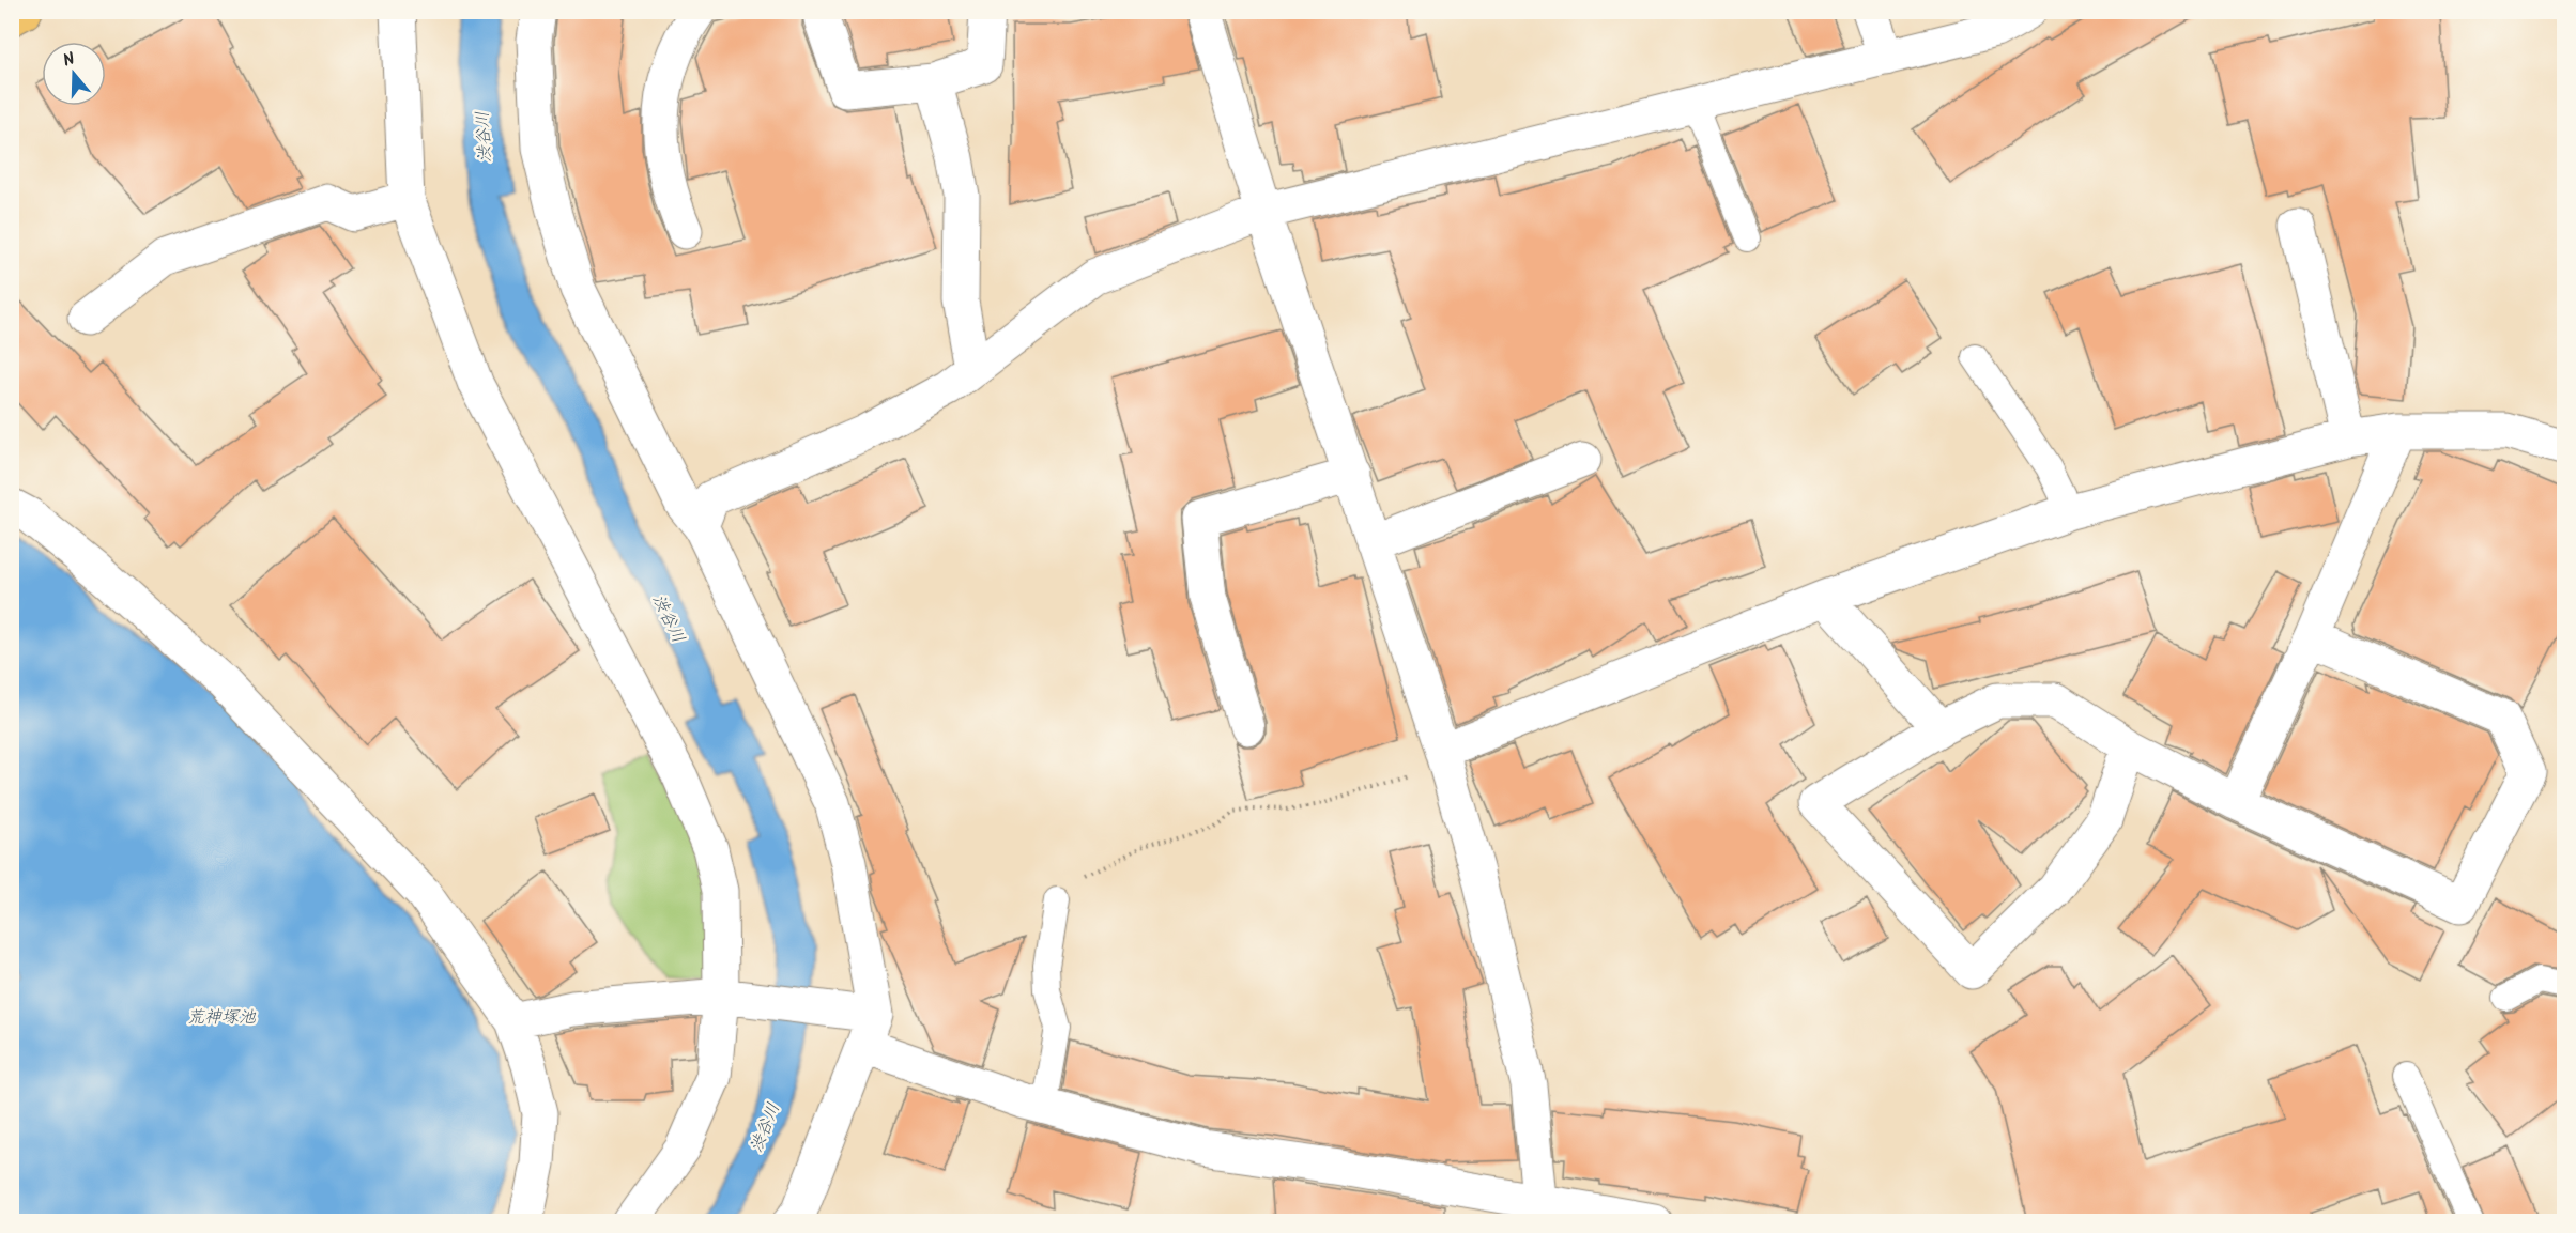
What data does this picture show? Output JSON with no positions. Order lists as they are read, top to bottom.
{
  "water": ["渋谷川", "荒神塚池"],
  "north": "top"
}
